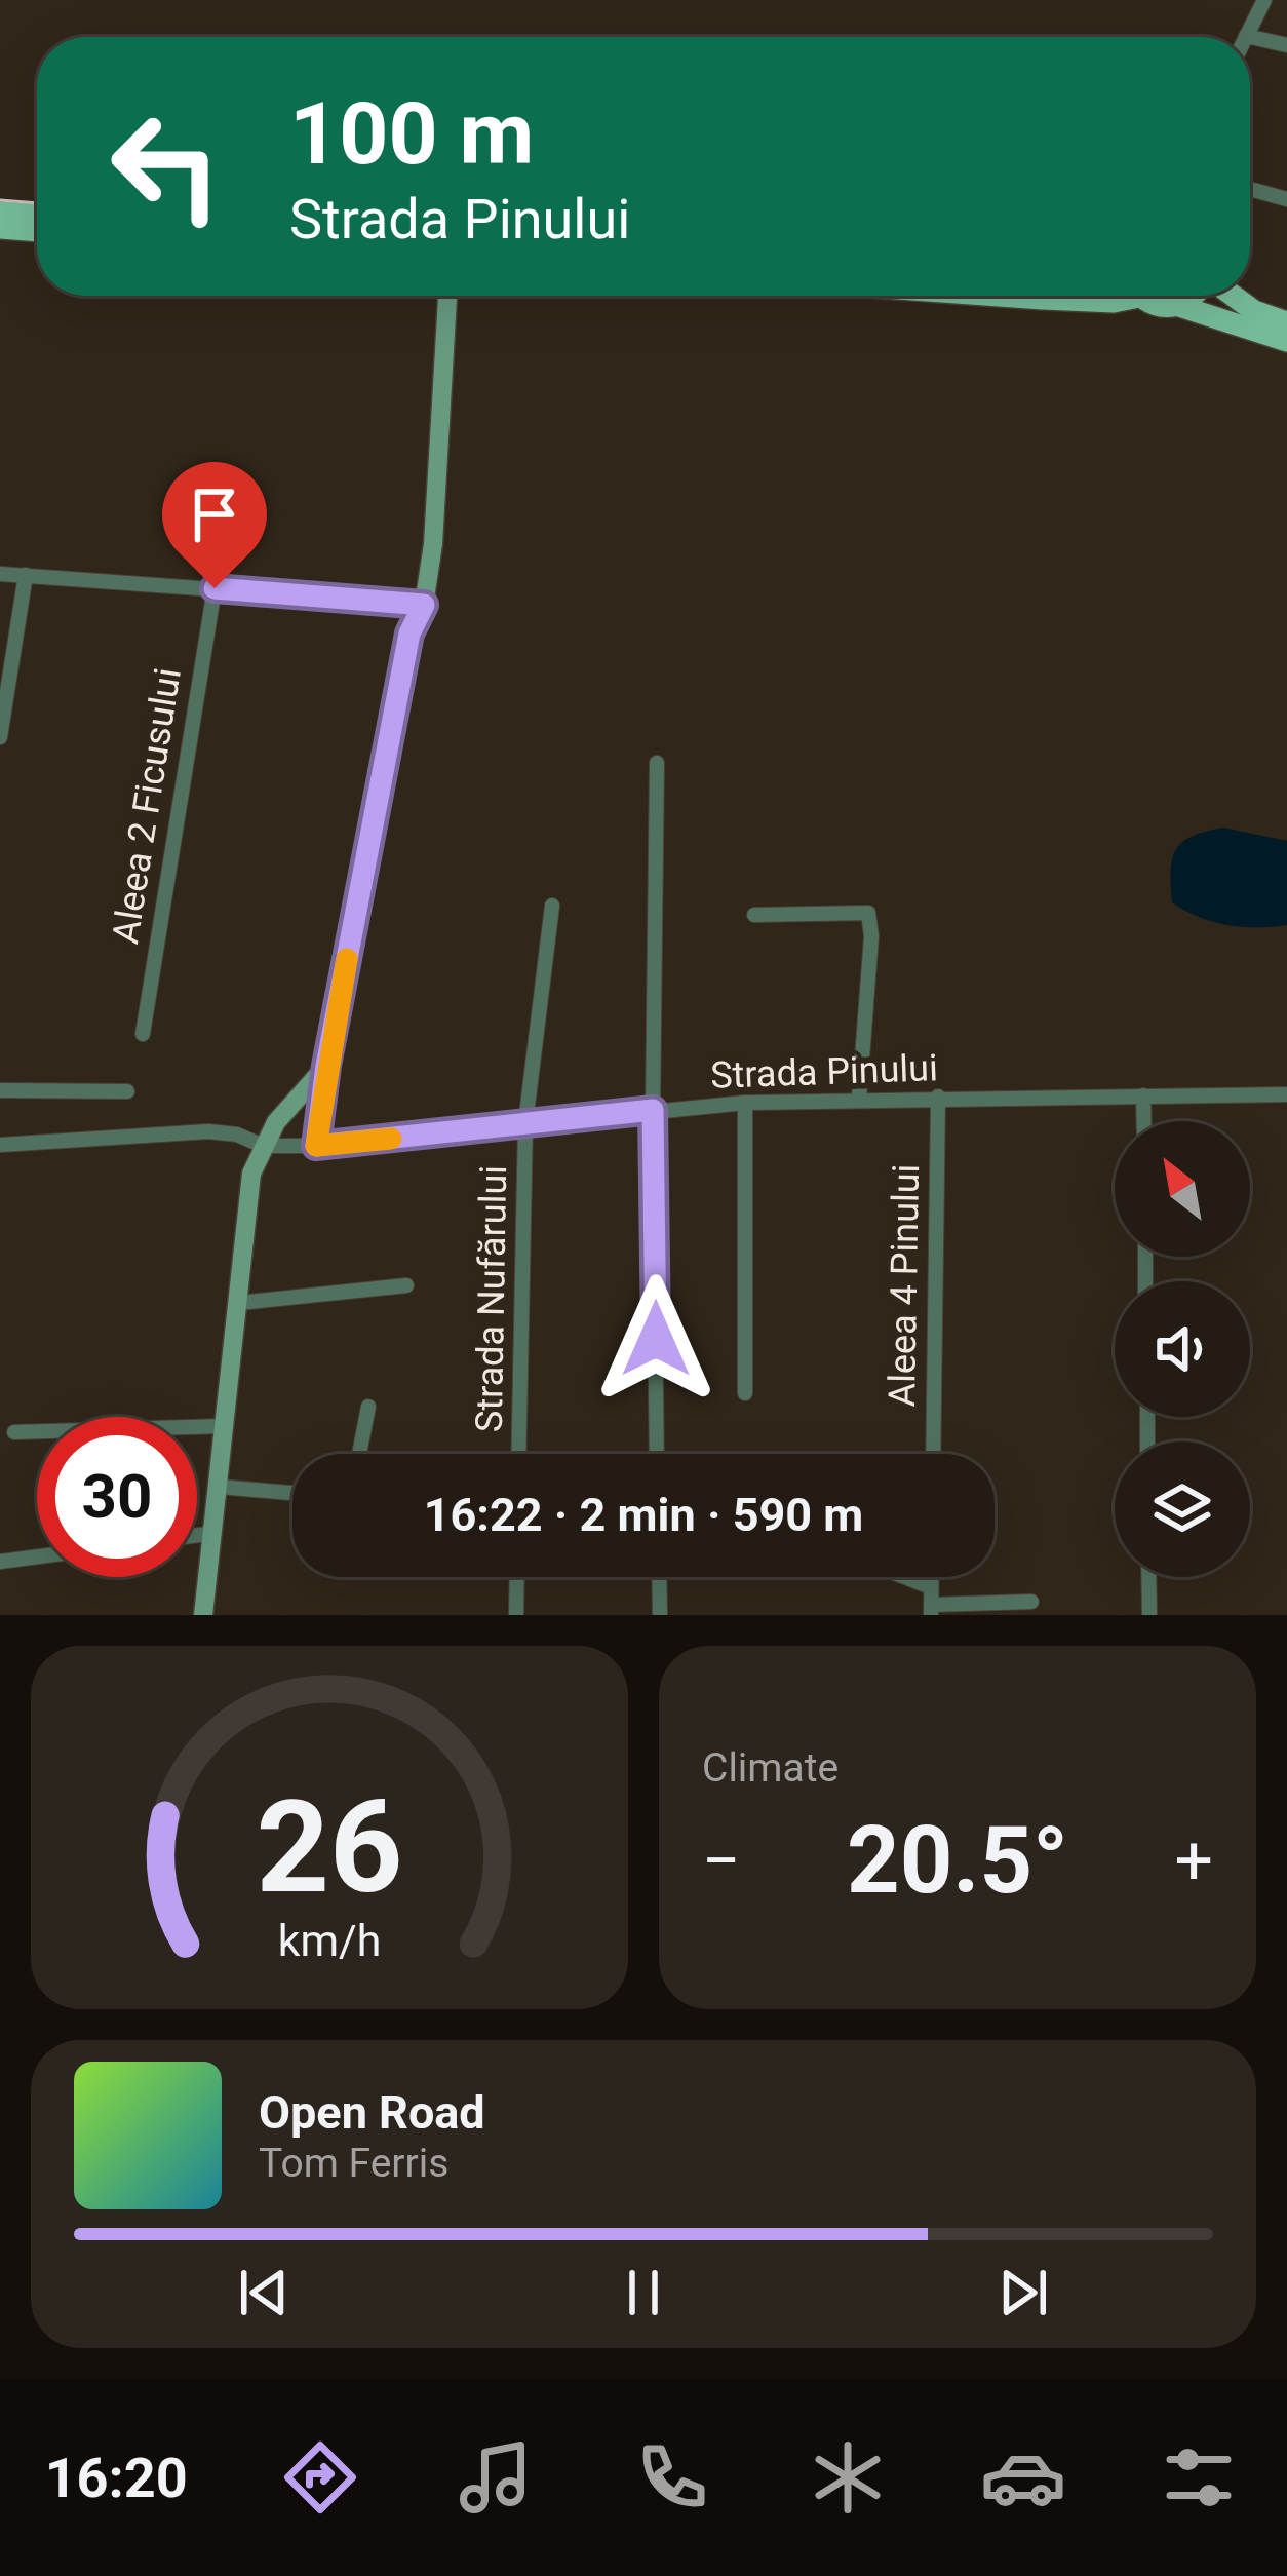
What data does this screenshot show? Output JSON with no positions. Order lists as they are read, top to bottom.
{
  "streets": {
    "street": [
      "Aleea 2 Ficusului",
      "Strada Pinului",
      "Aleea 4 Pinului",
      "Strada Nufărului"
    ]
  },
  "crossings": [
    ["Strada Pinului", "Aleea 4 Pinului"],
    ["Strada Pinului", "Strada Nufărului"]
  ],
  "north": "top left",
  "page": {
    "turn": ["100 m", "Strada Pinului"],
    "limit": "30",
    "trip": "16:22 · 2 min · 590 m",
    "tile": "Climate",
    "heat": ["−", "20.5°", "+"],
    "song": ["Open Road", "Tom Ferris"],
    "tabs": "16:20",
    "gauge": ["26", "km/h"]
  }
}
